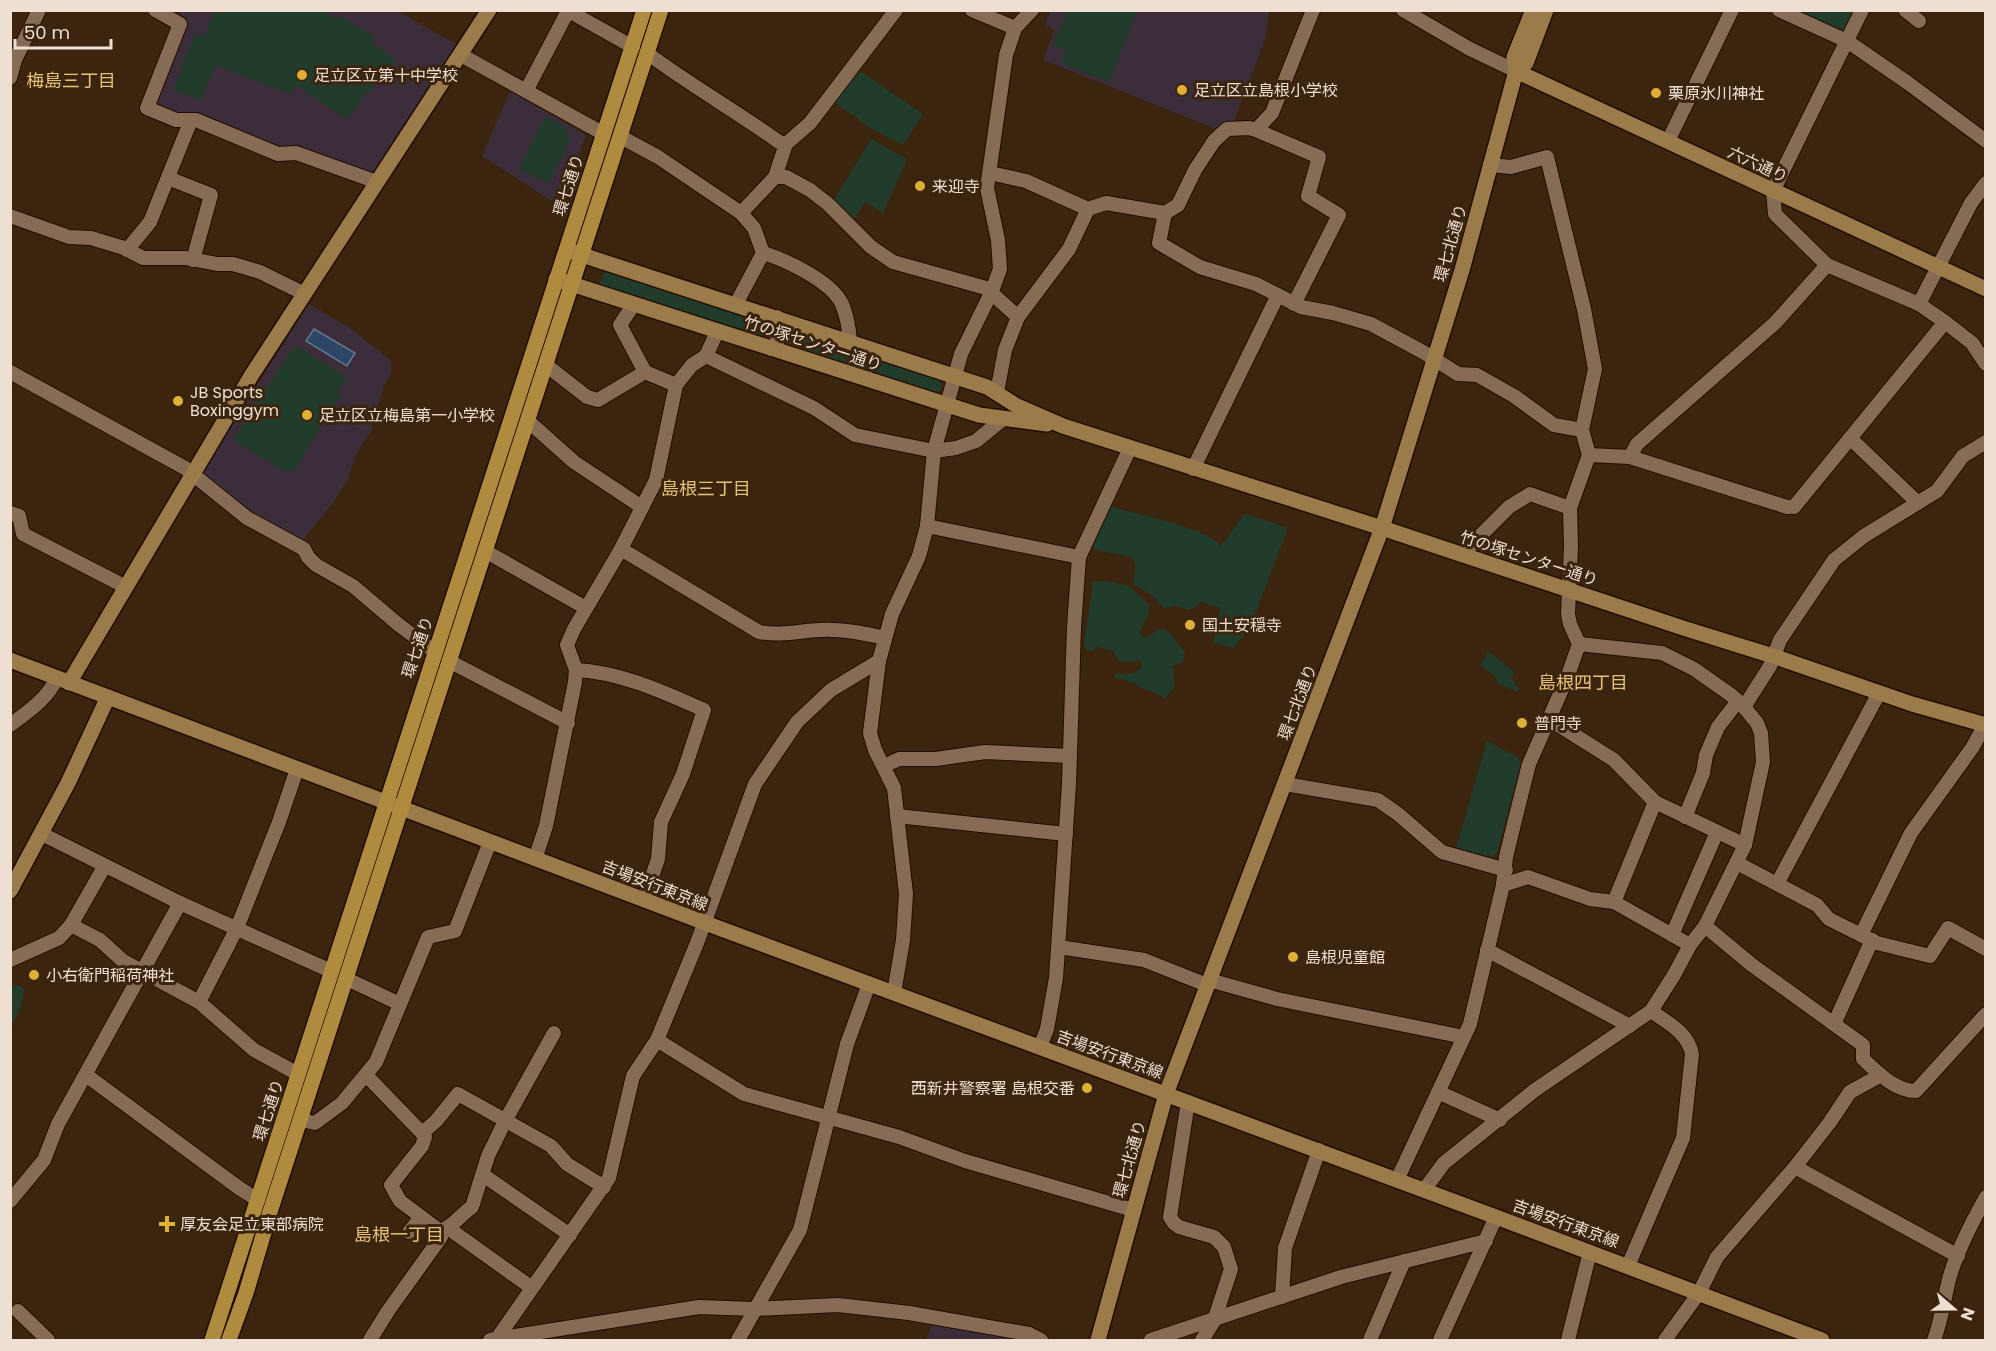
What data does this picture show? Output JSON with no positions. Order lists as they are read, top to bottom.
{
  "streets": {
    "main road": ["環七通り"],
    "street": [
      "六六通り",
      "環七北通り",
      "竹の塚センター通り",
      "吉場安行東京線"
    ]
  },
  "crossings": [
    ["六六通り", "環七北通り"],
    ["環七通り", "竹の塚センター通り"],
    ["環七通り", "吉場安行東京線"],
    ["環七北通り", "竹の塚センター通り"],
    ["環七北通り", "吉場安行東京線"]
  ],
  "districts": [
    "梅島三丁目",
    "島根三丁目",
    "島根四丁目",
    "島根一丁目"
  ],
  "places": {
    "other": [
      "足立区立第十中学校",
      "足立区立島根小学校",
      "栗原氷川神社",
      "来迎寺",
      "JB Sports Boxinggym",
      "足立区立梅島第一小学校",
      "国土安穏寺",
      "普門寺",
      "島根児童館",
      "小右衛門稲荷神社",
      "西新井警察署 島根交番"
    ],
    "health": ["厚友会足立東部病院"]
  },
  "scale_bar": "50 m",
  "north": "right"
}
